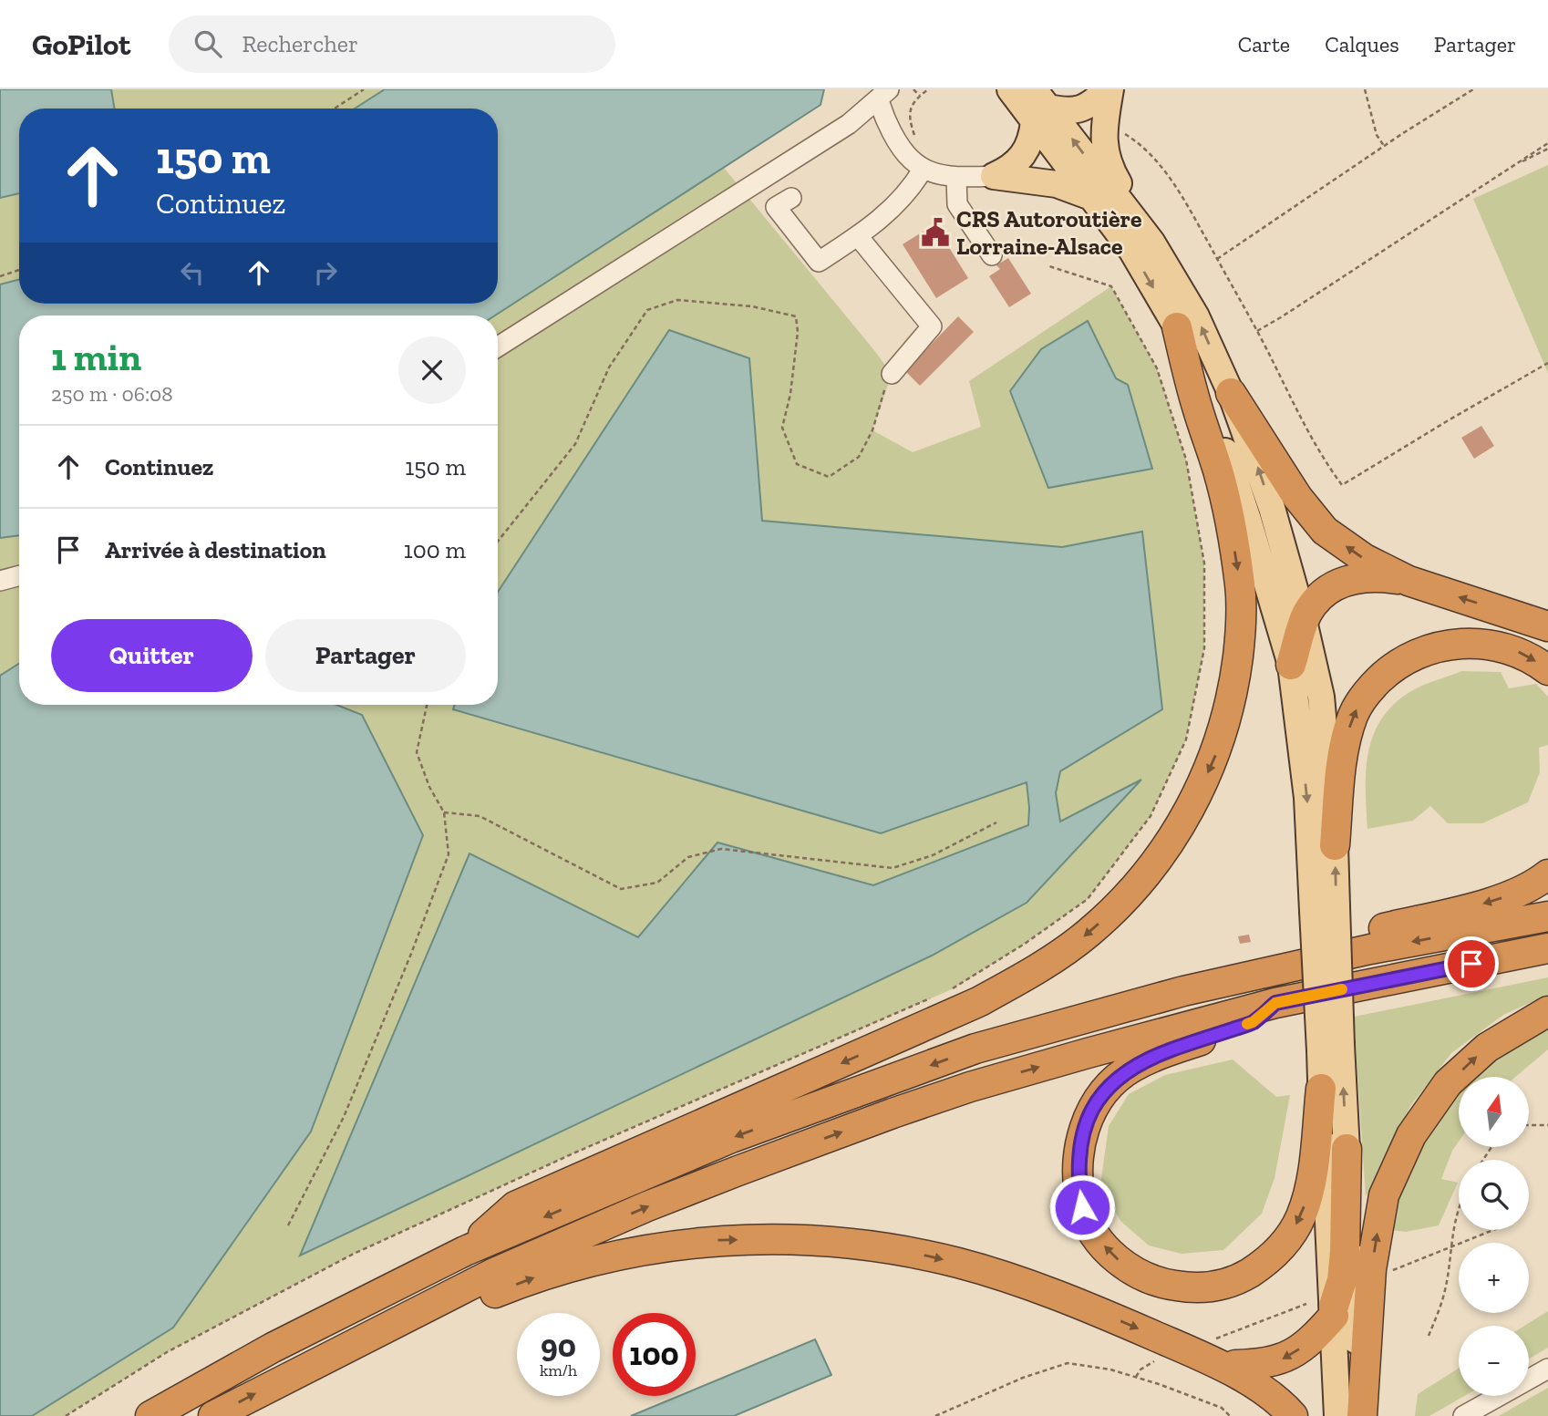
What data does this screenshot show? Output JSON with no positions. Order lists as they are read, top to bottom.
{
  "places": {
    "public building": ["CRS Autoroutière Lorraine-Alsace"]
  },
  "north": "top",
  "page": {
    "header": "GoPilot",
    "search": "Rechercher",
    "nav": ["Carte", "Calques", "Partager"],
    "turn": ["150 m", "Continuez"],
    "heading": ["1 min", "250 m · 06:08"],
    "list": [
      {
        "name": "Continuez",
        "value": "150 m"
      },
      {
        "name": "Arrivée à destination",
        "value": "100 m"
      }
    ],
    "buttons": ["Quitter", "Partager"],
    "map_buttons": ["+", "−"],
    "speed": "90 km/h",
    "limit": "100"
  }
}
